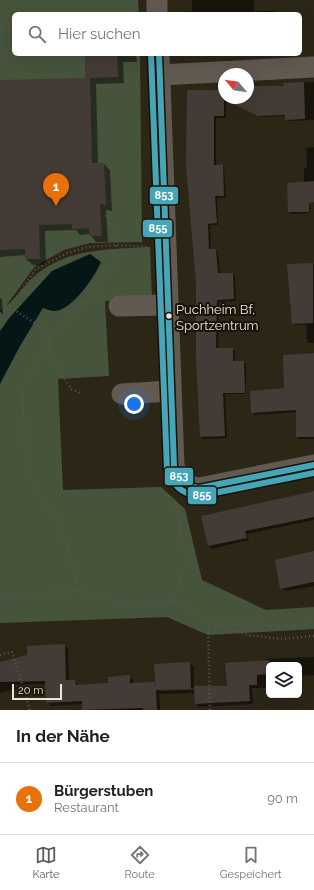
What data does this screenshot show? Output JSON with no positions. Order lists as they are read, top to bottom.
{
  "places": ["Puchheim Bf, Sportzentrum"],
  "lines": ["transit line 853", "transit line 855"],
  "scale_bar": "20 m",
  "north": "top left",
  "page": {
    "search": "Hier suchen",
    "pins": "1",
    "scale": "20 m",
    "heading": "In der Nähe",
    "list": [
      {
        "mark": "1",
        "name": "Bürgerstuben",
        "note": "Restaurant",
        "value": "90 m"
      }
    ],
    "nav": ["Karte", "Route", "Gespeichert"]
  }
}
